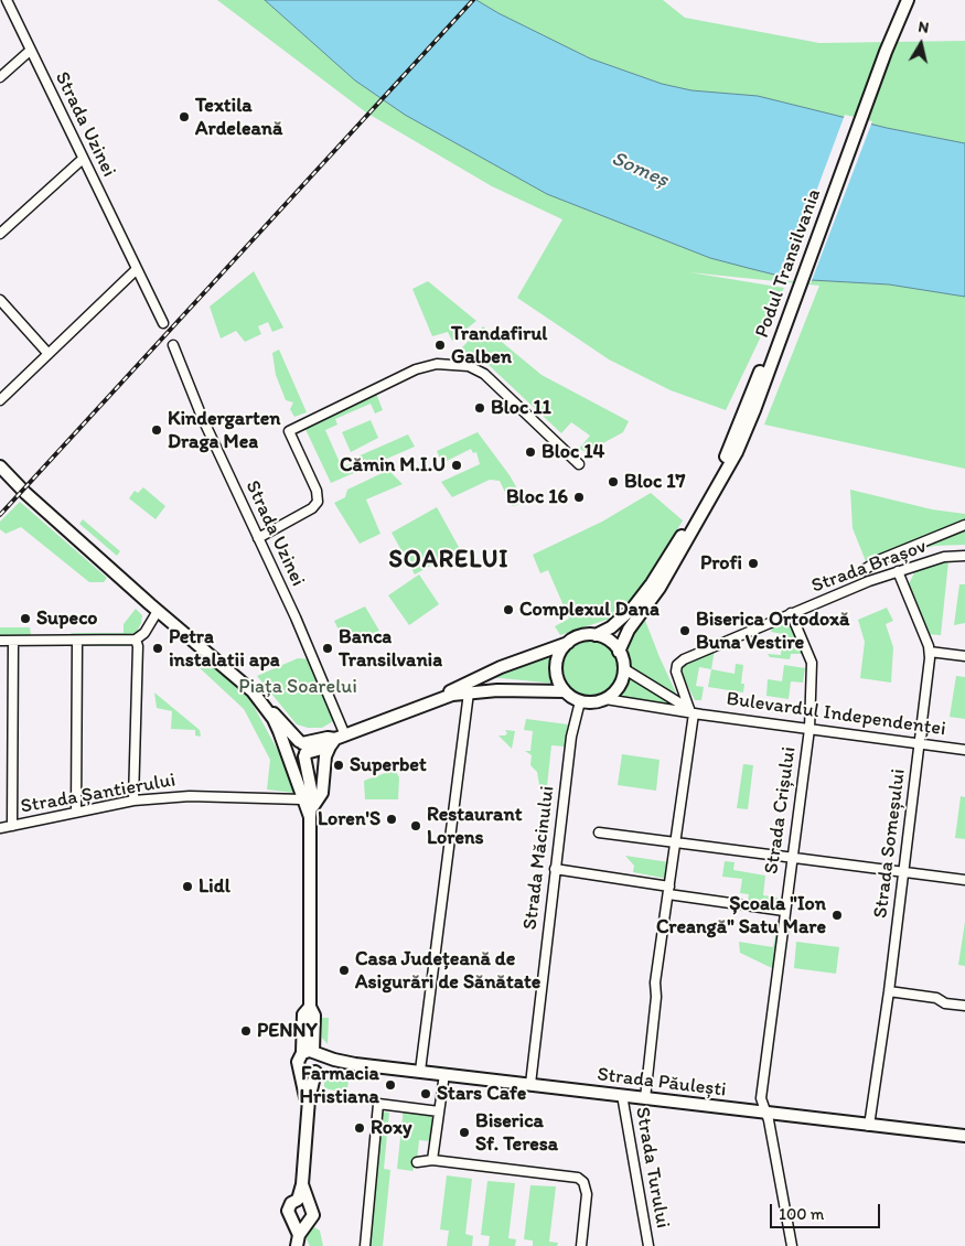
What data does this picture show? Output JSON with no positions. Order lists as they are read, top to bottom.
{
  "streets": {
    "main road": ["Podul Transilvania", "Bulevardul Independenței", "Strada Păulești"],
    "street": [
      "Strada Uzinei",
      "Strada Brașov",
      "Strada Șantierului",
      "Strada Crișului",
      "Strada Someșului",
      "Strada Măcinului",
      "Strada Turului"
    ]
  },
  "crossings": [
    ["Strada Brașov", "Bulevardul Independenței"],
    ["Strada Brașov", "Strada Crișului"],
    ["Strada Brașov", "Strada Someșului"],
    ["Bulevardul Independenței", "Strada Crișului"],
    ["Bulevardul Independenței", "Strada Someșului"],
    ["Bulevardul Independenței", "Strada Măcinului"],
    ["Strada Crișului", "Strada Păulești"],
    ["Strada Someșului", "Strada Păulești"],
    ["Strada Măcinului", "Strada Păulești"],
    ["Strada Păulești", "Strada Turului"]
  ],
  "districts": ["SOARELUI"],
  "water": ["Someș"],
  "parks": ["Piața Soarelui"],
  "places": [
    "Textila Ardeleană",
    "Trandafirul Galben",
    "Bloc 11",
    "Kindergarten Draga Mea",
    "Bloc 14",
    "Cămin M.I.U",
    "Bloc 17",
    "Bloc 16",
    "Profi",
    "Complexul Dana",
    "Supeco",
    "Biserica Ortodoxă Buna Vestire",
    "Petra instalatii apa",
    "Banca Transilvania",
    "Superbet",
    "Loren'S",
    "Restaurant Lorens",
    "Lidl",
    "Școala \"Ion Creangă\" Satu Mare",
    "Casa Județeană de Asigurări de Sănătate",
    "PENNY",
    "Farmacia Hristiana",
    "Stars Cafe",
    "Roxy",
    "Biserica Sf. Teresa"
  ],
  "scale_bar": "100 m",
  "north": "top"
}
